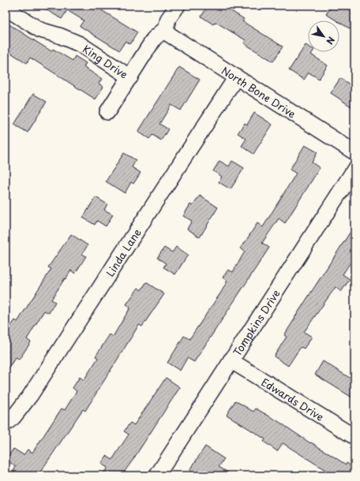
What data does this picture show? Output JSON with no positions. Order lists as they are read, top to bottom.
{
  "streets": {
    "street": [
      "King Drive",
      "North Bone Drive",
      "Linda Lane",
      "Tompkins Drive",
      "Edwards Drive"
    ]
  },
  "crossings": [
    ["King Drive", "North Bone Drive"],
    ["North Bone Drive", "Linda Lane"],
    ["Tompkins Drive", "Edwards Drive"]
  ],
  "north": "bottom right"
}
